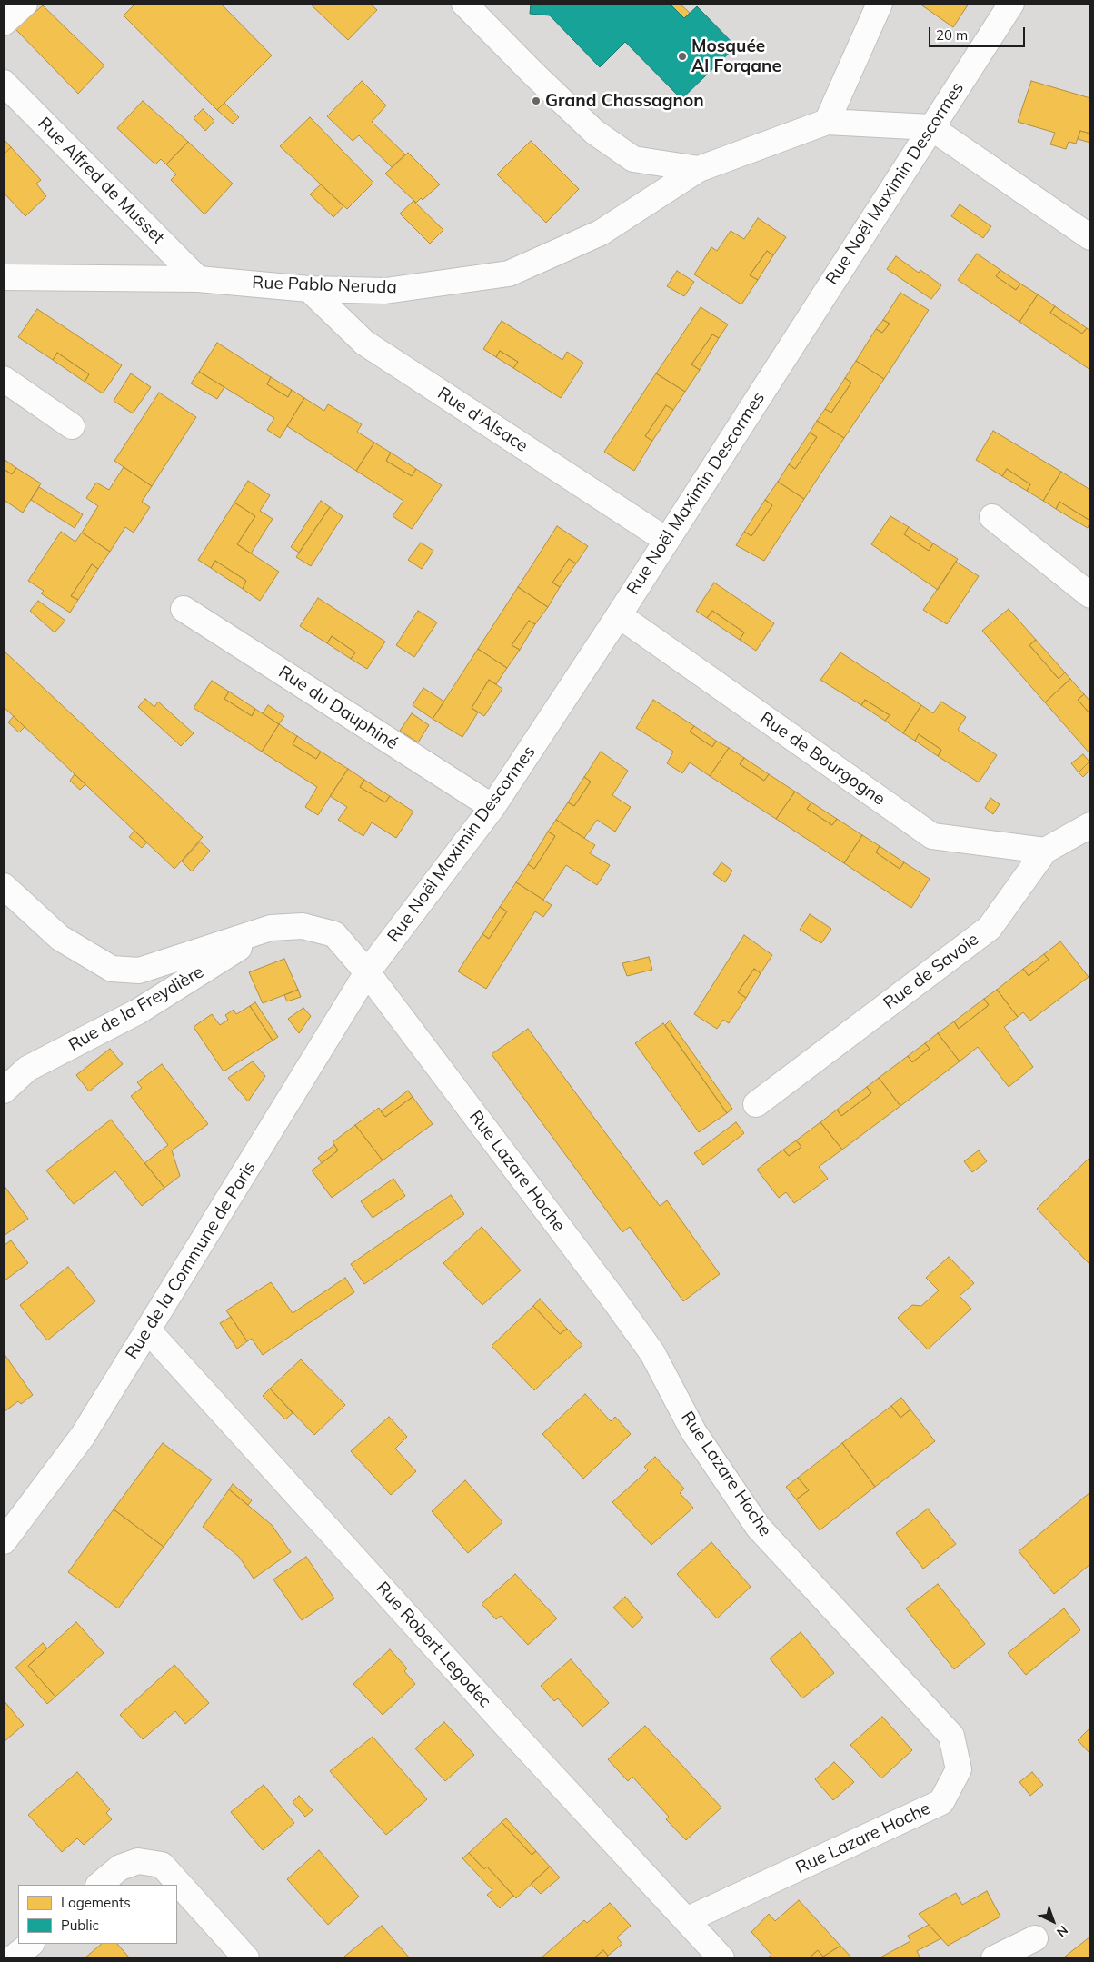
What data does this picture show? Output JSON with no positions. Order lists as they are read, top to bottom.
{
  "streets": {
    "street": [
      "Rue Alfred de Musset",
      "Rue Noël Maximin Descormes",
      "Rue Pablo Neruda",
      "Rue d'Alsace",
      "Rue du Dauphiné",
      "Rue de Bourgogne",
      "Rue de Savoie",
      "Rue de la Freydière",
      "Rue Lazare Hoche",
      "Rue de la Commune de Paris",
      "Rue Robert Legodec"
    ]
  },
  "crossings": [
    ["Rue Alfred de Musset", "Rue Pablo Neruda"],
    ["Rue Noël Maximin Descormes", "Rue d'Alsace"],
    ["Rue Noël Maximin Descormes", "Rue du Dauphiné"],
    ["Rue Noël Maximin Descormes", "Rue de Bourgogne"],
    ["Rue Noël Maximin Descormes", "Rue Lazare Hoche"],
    ["Rue Noël Maximin Descormes", "Rue de la Commune de Paris"],
    ["Rue Pablo Neruda", "Rue d'Alsace"],
    ["Rue de Bourgogne", "Rue de Savoie"],
    ["Rue de la Freydière", "Rue Lazare Hoche"],
    ["Rue Lazare Hoche", "Rue de la Commune de Paris"],
    ["Rue Lazare Hoche", "Rue Robert Legodec"],
    ["Rue de la Commune de Paris", "Rue Robert Legodec"]
  ],
  "places": ["Mosquée Al Forqane", "Grand Chassagnon"],
  "legend": ["Logements", "Public"],
  "scale_bar": "20 m",
  "north": "bottom right"
}
